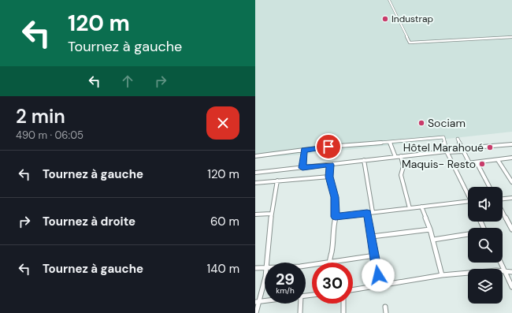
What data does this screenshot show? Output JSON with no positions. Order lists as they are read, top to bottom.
{
  "places": [
    "Industrap",
    "Sociam",
    "Hôtel Marahoué",
    "Maquis- Resto"
  ],
  "page": {
    "turn": ["120 m", "Tournez à gauche"],
    "heading": ["2 min", "490 m · 06:05"],
    "list": [
      {
        "name": "Tournez à gauche",
        "value": "120 m"
      },
      {
        "name": "Tournez à droite",
        "value": "60 m"
      },
      {
        "name": "Tournez à gauche",
        "value": "140 m"
      }
    ],
    "speed": "29 km/h",
    "limit": "30"
  }
}
